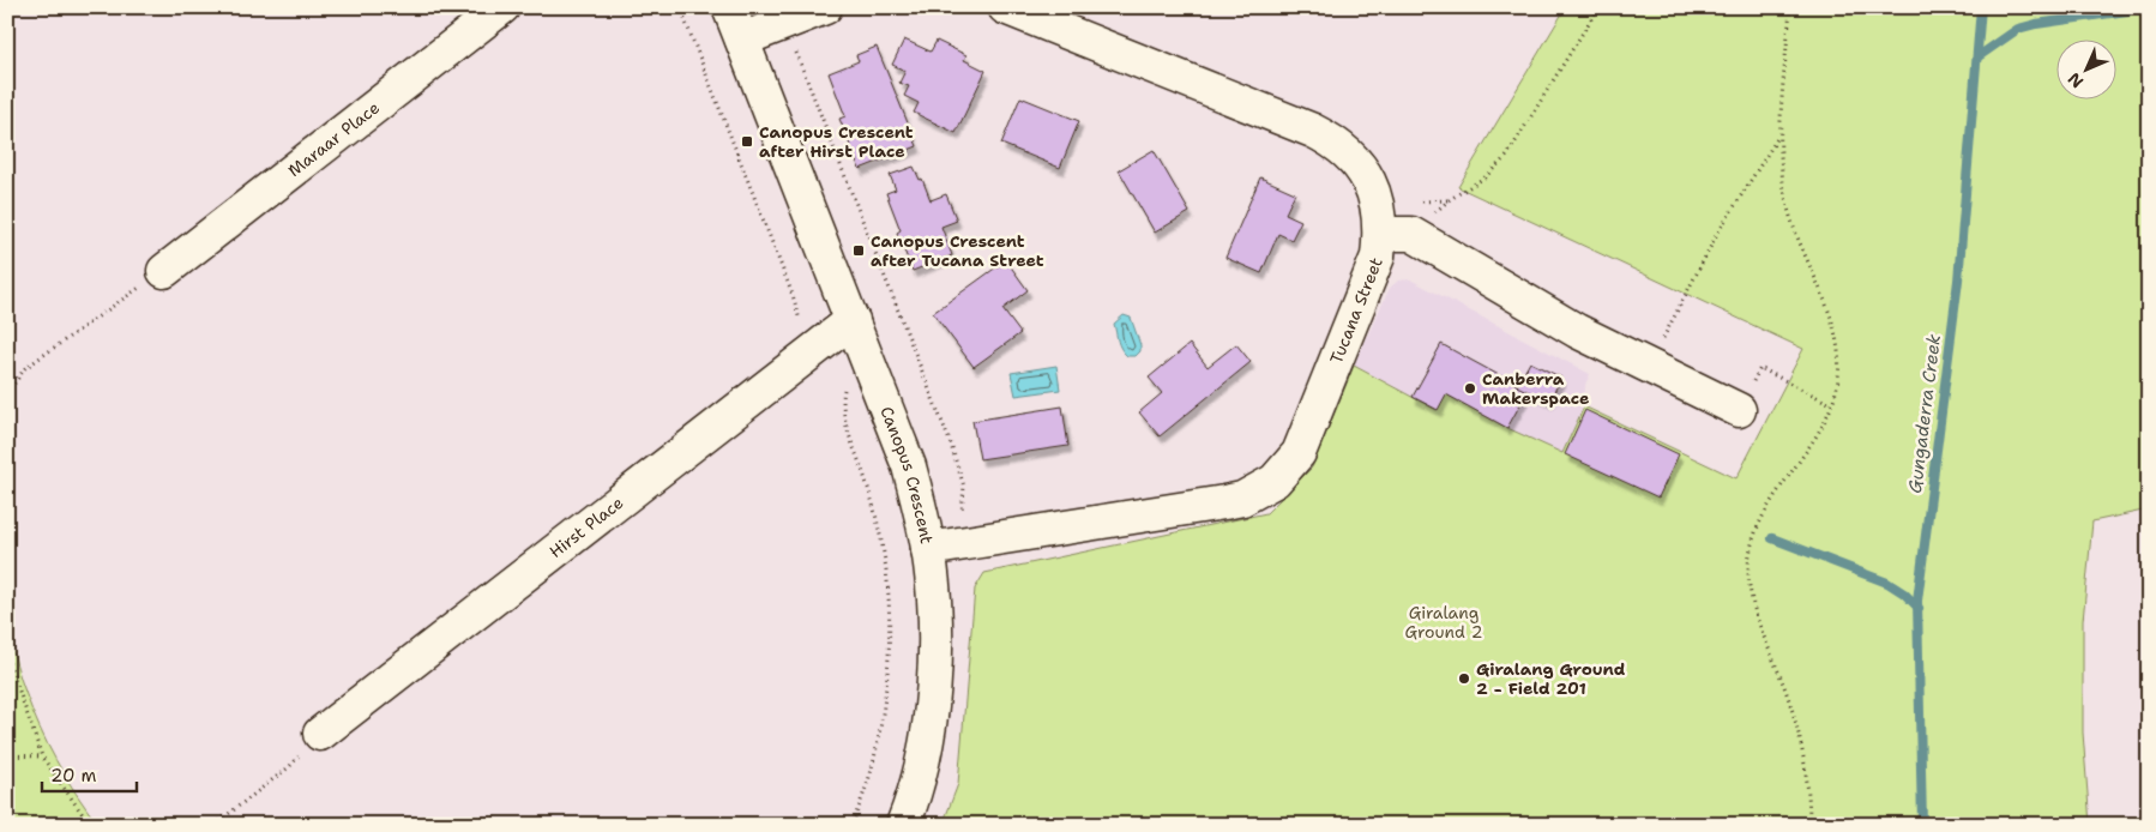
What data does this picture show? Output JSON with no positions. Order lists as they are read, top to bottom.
{
  "streets": {
    "street": [
      "Maraar Place",
      "Tucana Street",
      "Canopus Crescent",
      "Hirst Place"
    ]
  },
  "crossings": [
    ["Tucana Street", "Canopus Crescent"],
    ["Canopus Crescent", "Hirst Place"]
  ],
  "water": ["Gungaderra Creek"],
  "parks": ["Giralang Ground 2"],
  "places": {
    "transit": ["Canopus Crescent after Hirst Place", "Canopus Crescent after Tucana Street"],
    "other": ["Canberra Makerspace", "Giralang Ground 2 - Field 201"]
  },
  "scale_bar": "20 m",
  "north": "bottom left"
}
